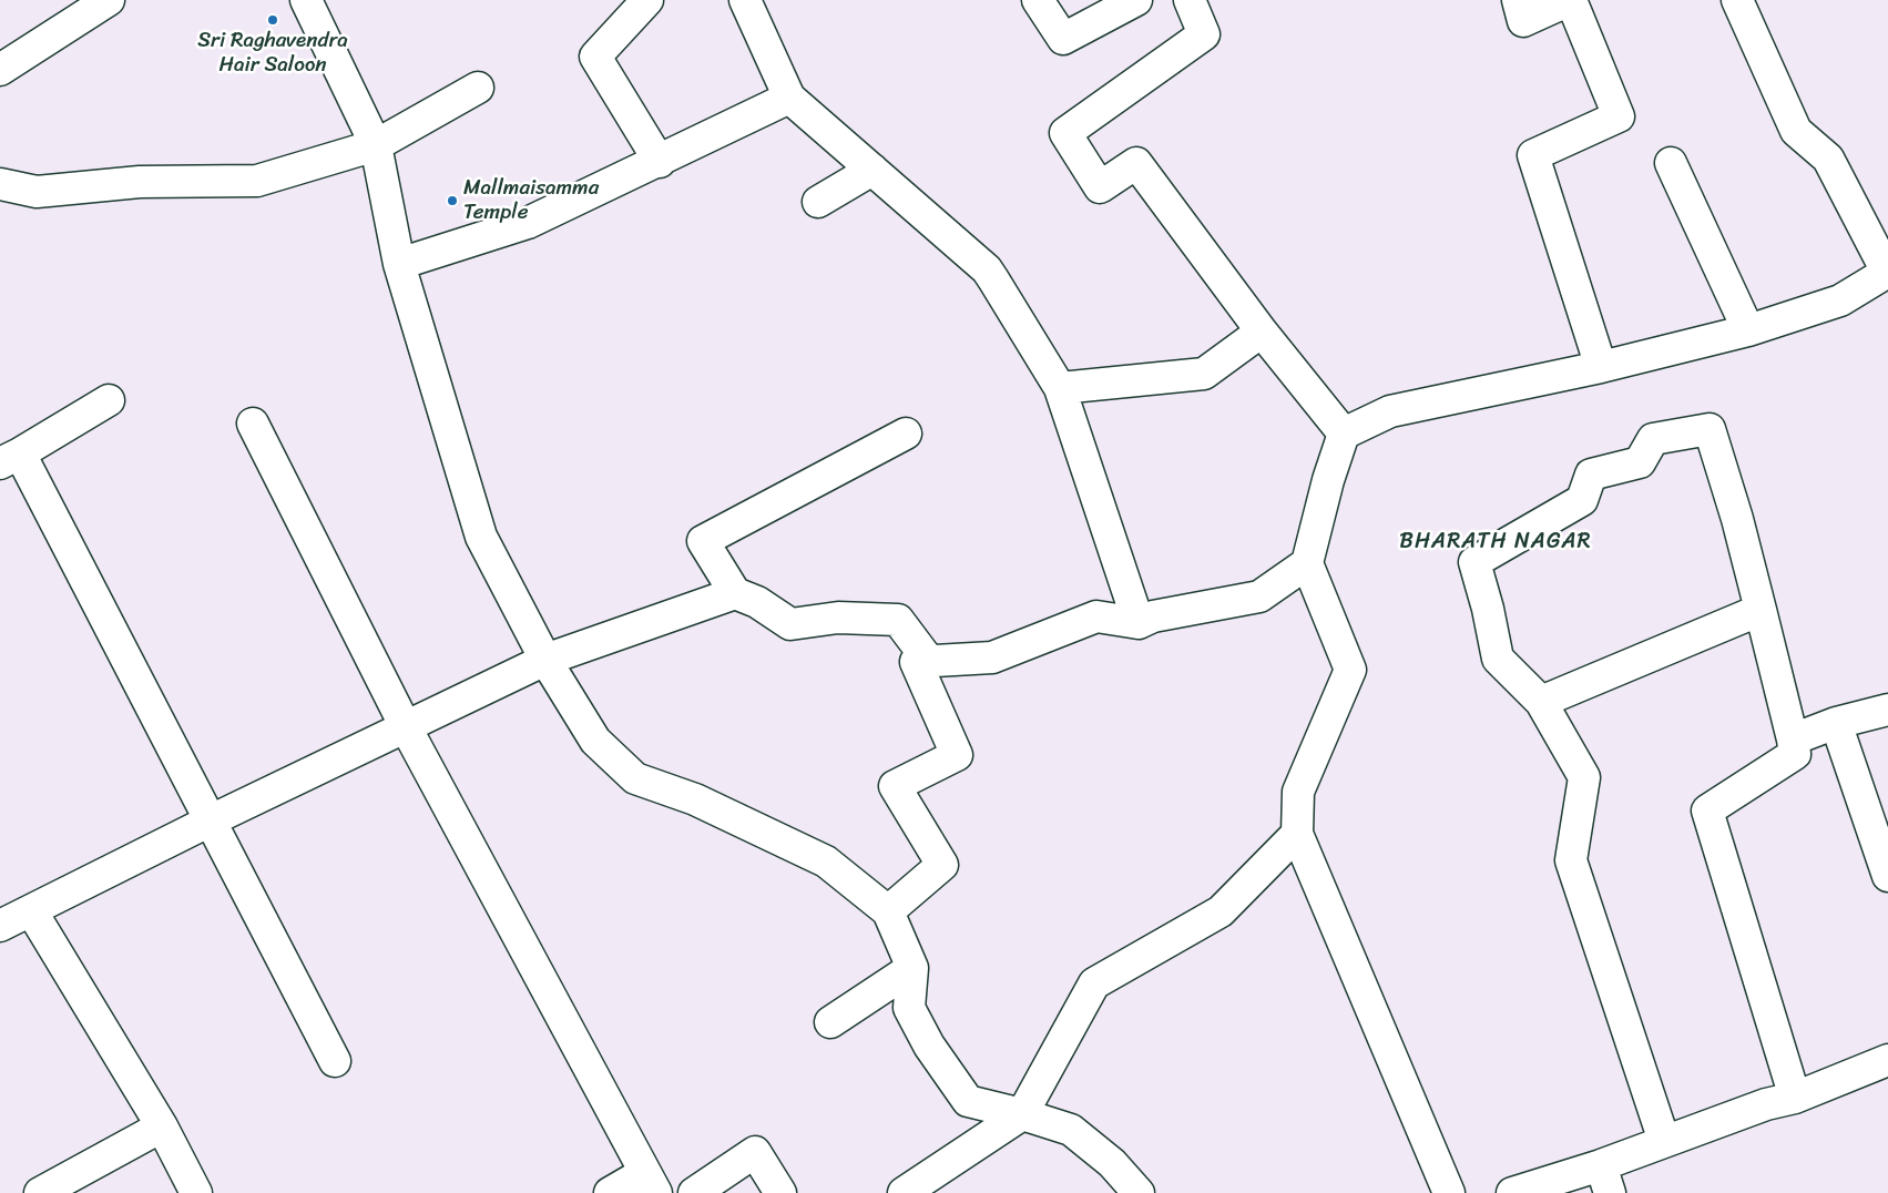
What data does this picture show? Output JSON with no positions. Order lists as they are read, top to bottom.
{
  "districts": ["BHARATH NAGAR"],
  "places": ["Sri Raghavendra Hair Saloon", "Mallmaisamma Temple"]
}
